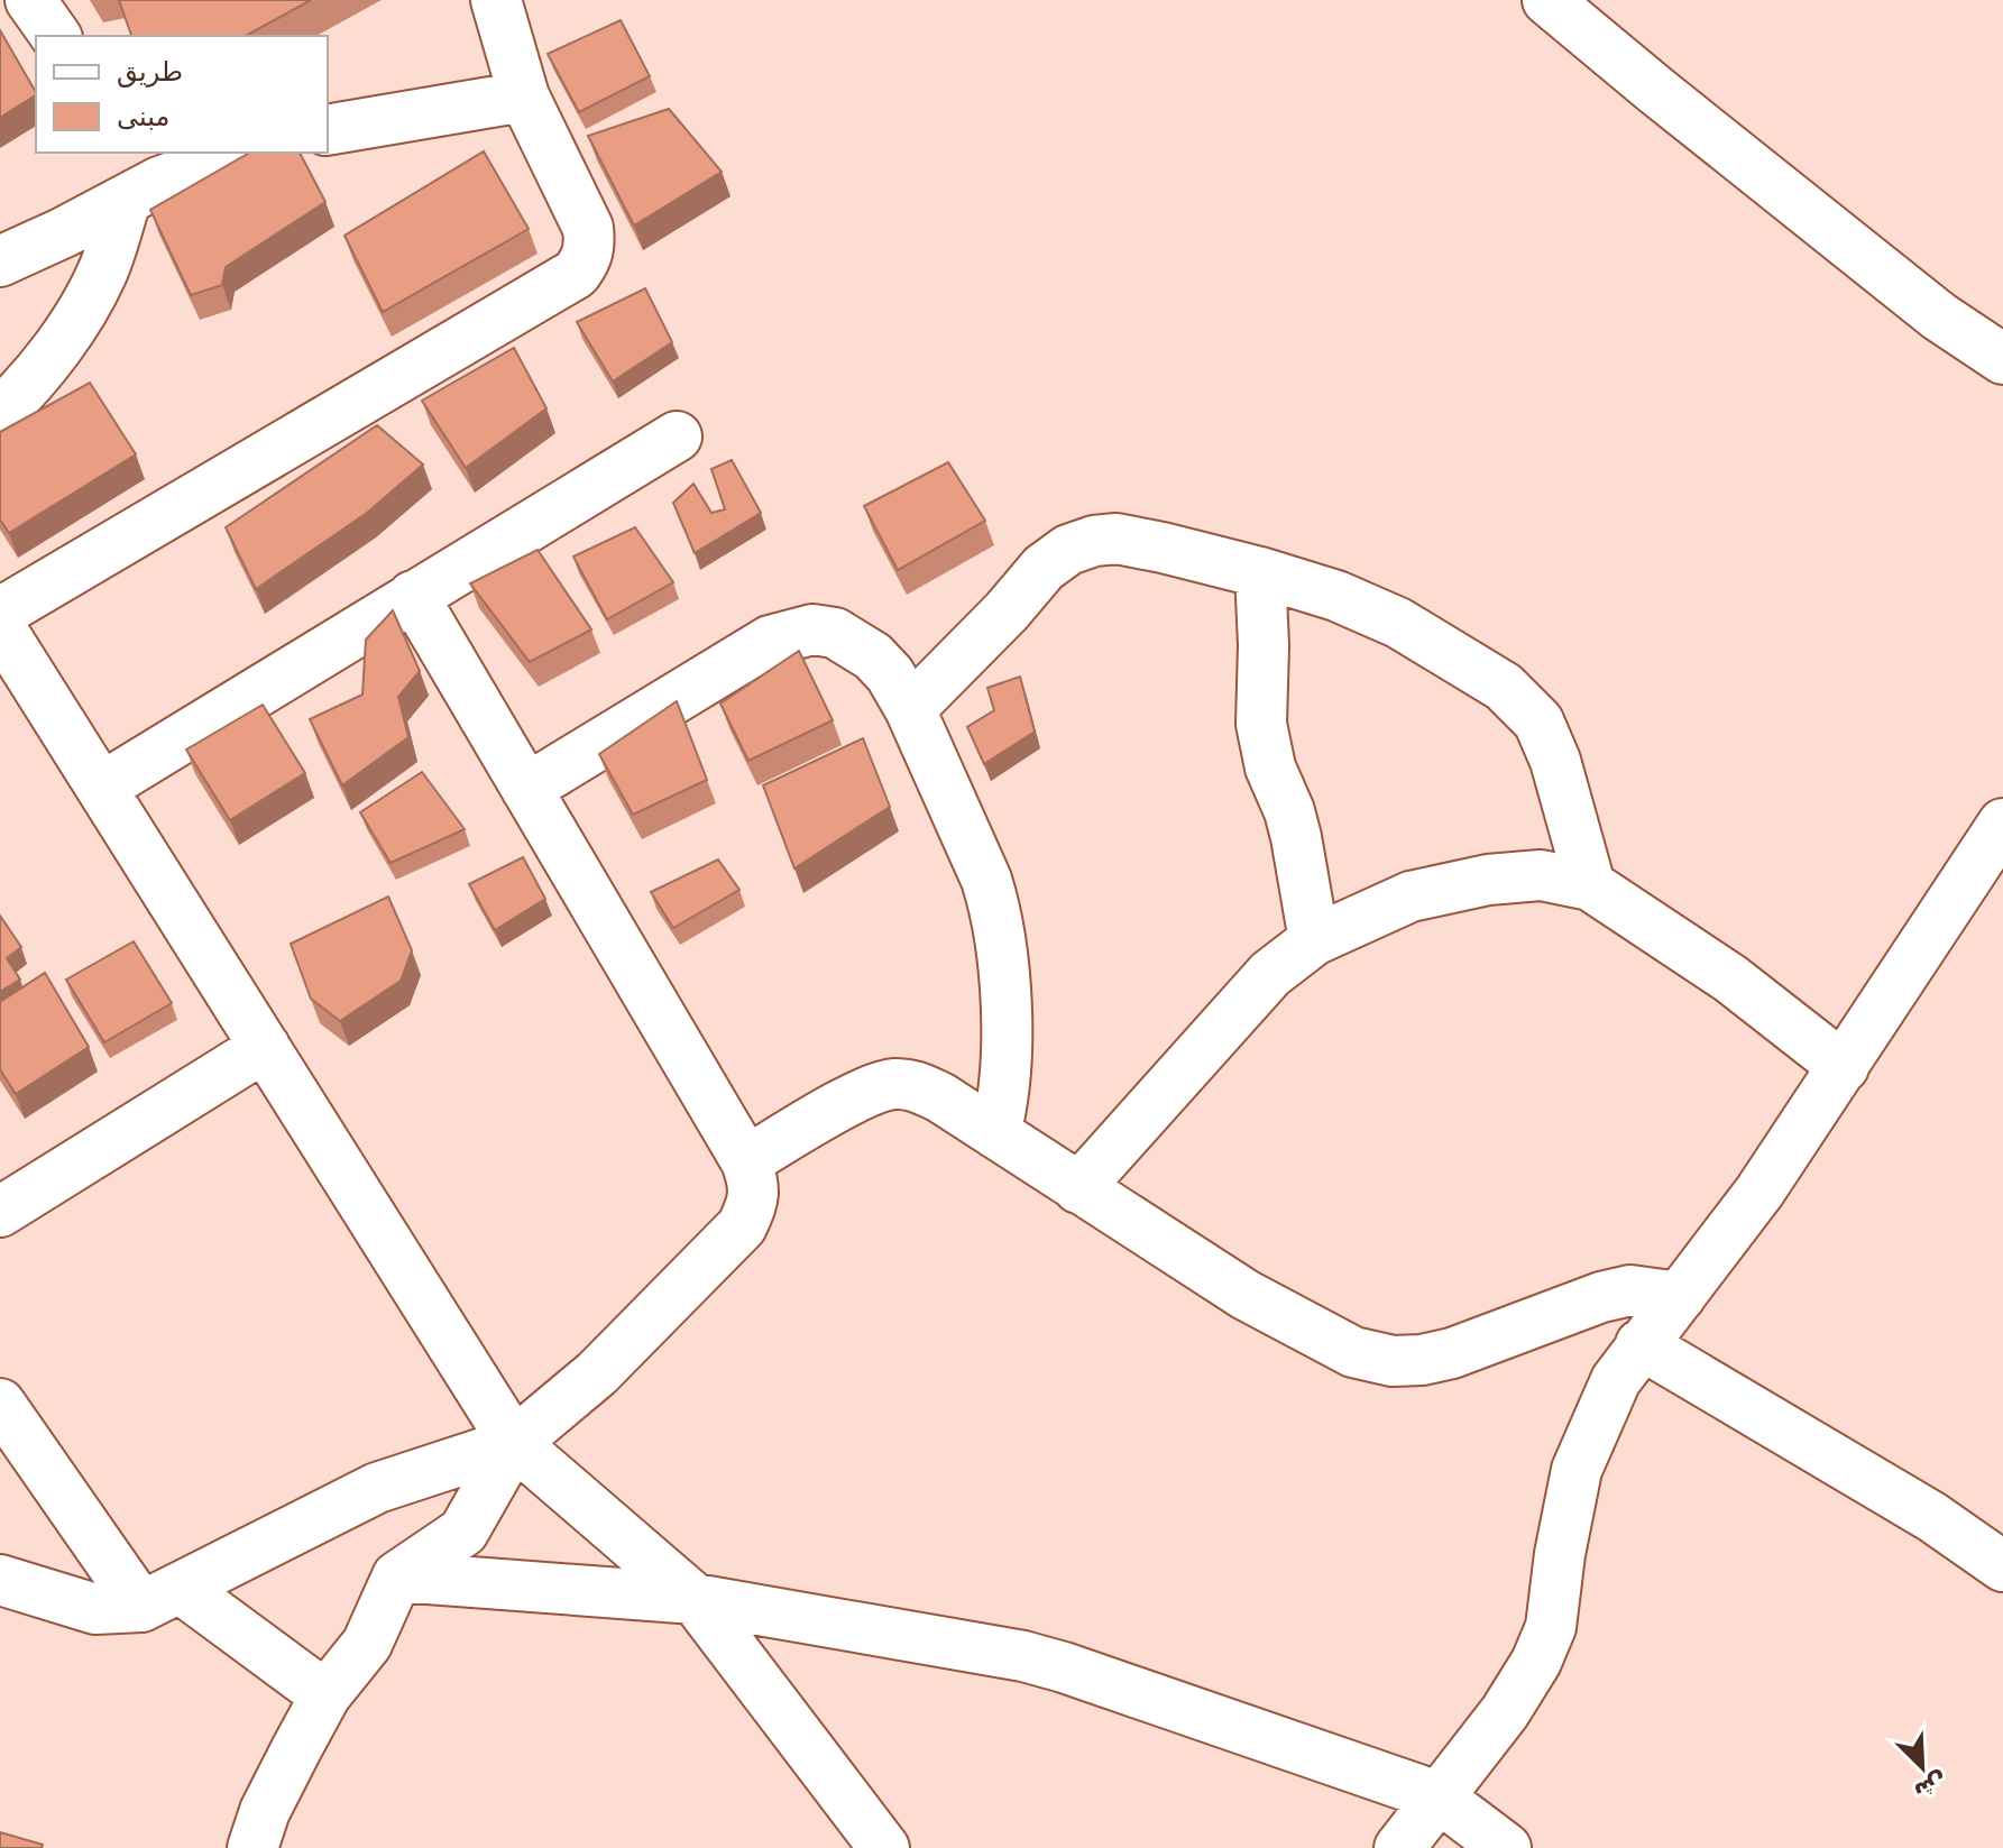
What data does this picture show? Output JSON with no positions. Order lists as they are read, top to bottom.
{
  "legend": ["طريق", "مبنى"],
  "north": "bottom right"
}
